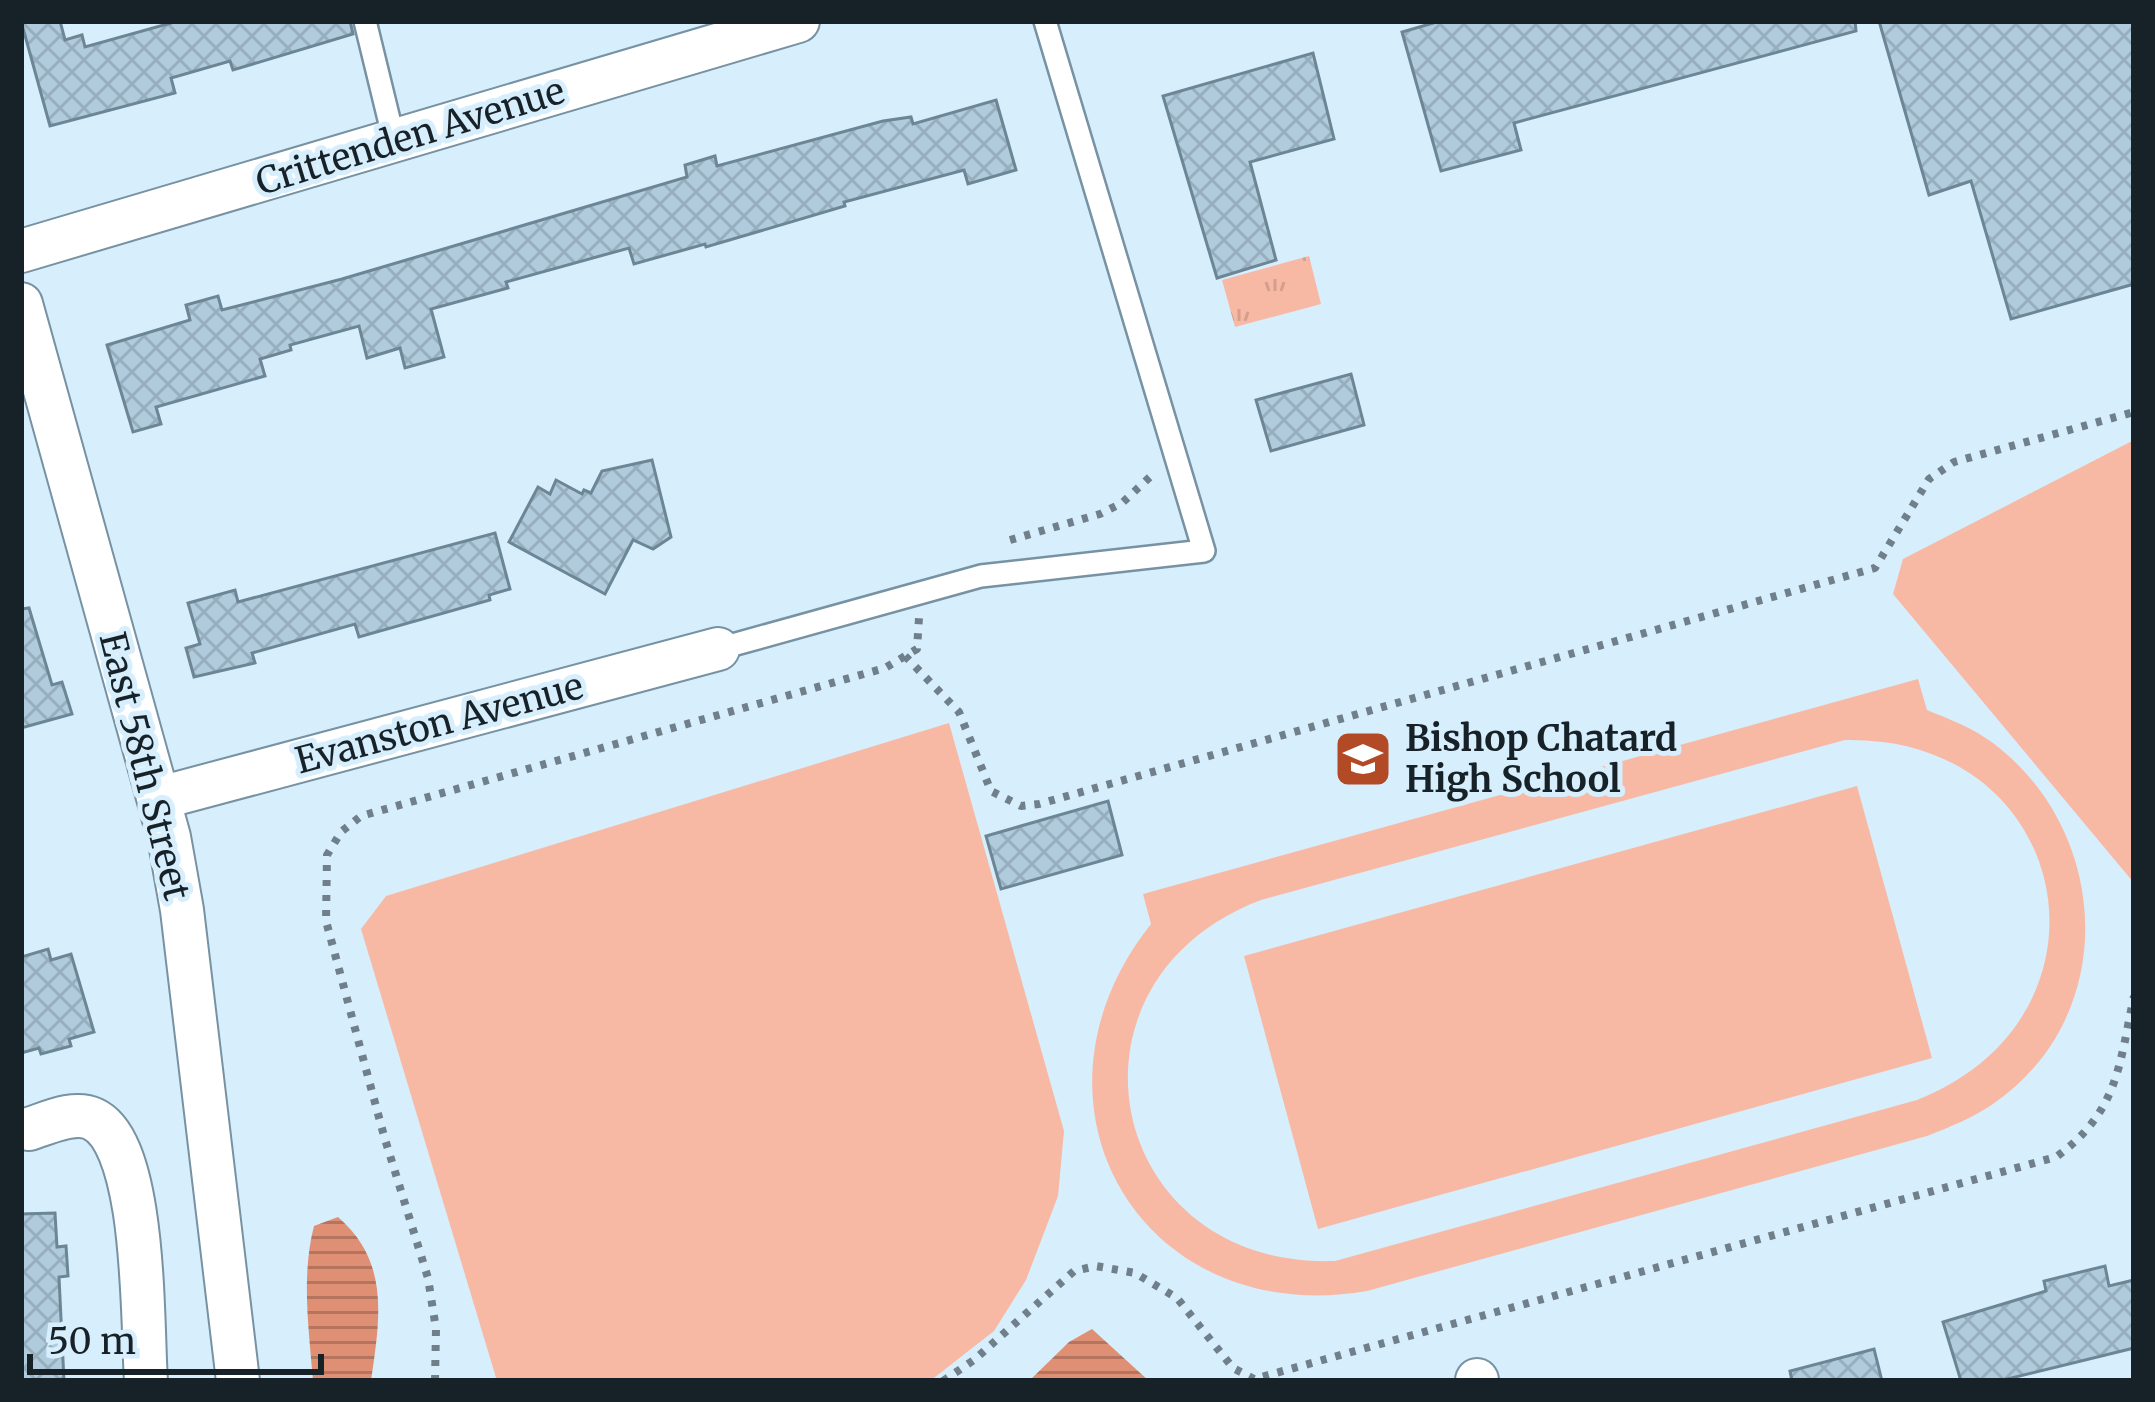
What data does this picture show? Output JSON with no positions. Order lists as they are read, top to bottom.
{
  "streets": {
    "street": ["Crittenden Avenue", "Evanston Avenue", "East 58th Street"]
  },
  "crossings": [
    ["Evanston Avenue", "East 58th Street"]
  ],
  "places": {
    "school or university": ["Bishop Chatard High School"]
  },
  "scale_bar": "50 m"
}
